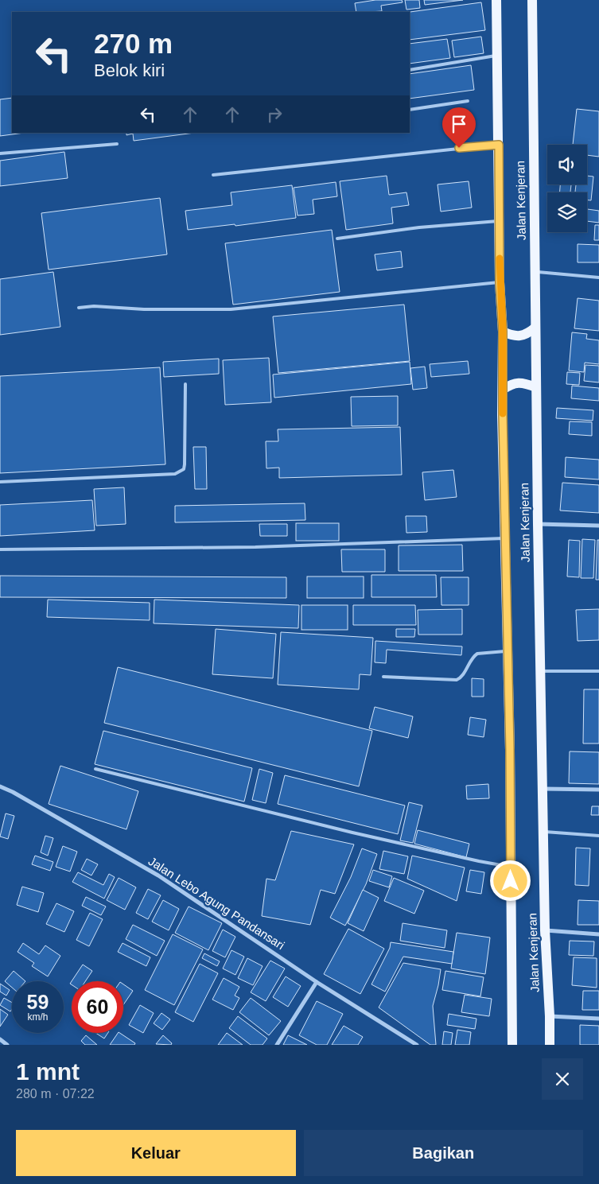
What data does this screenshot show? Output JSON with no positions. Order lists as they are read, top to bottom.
{
  "streets": {
    "main road": ["Jalan Kenjeran"],
    "street": ["Jalan Lebo Agung Pandansari"]
  },
  "page": {
    "turn": ["270 m", "Belok kiri"],
    "speed": "59 km/h",
    "limit": "60",
    "heading": ["1 mnt", "280 m · 07:22"],
    "buttons": ["Keluar", "Bagikan"]
  }
}
